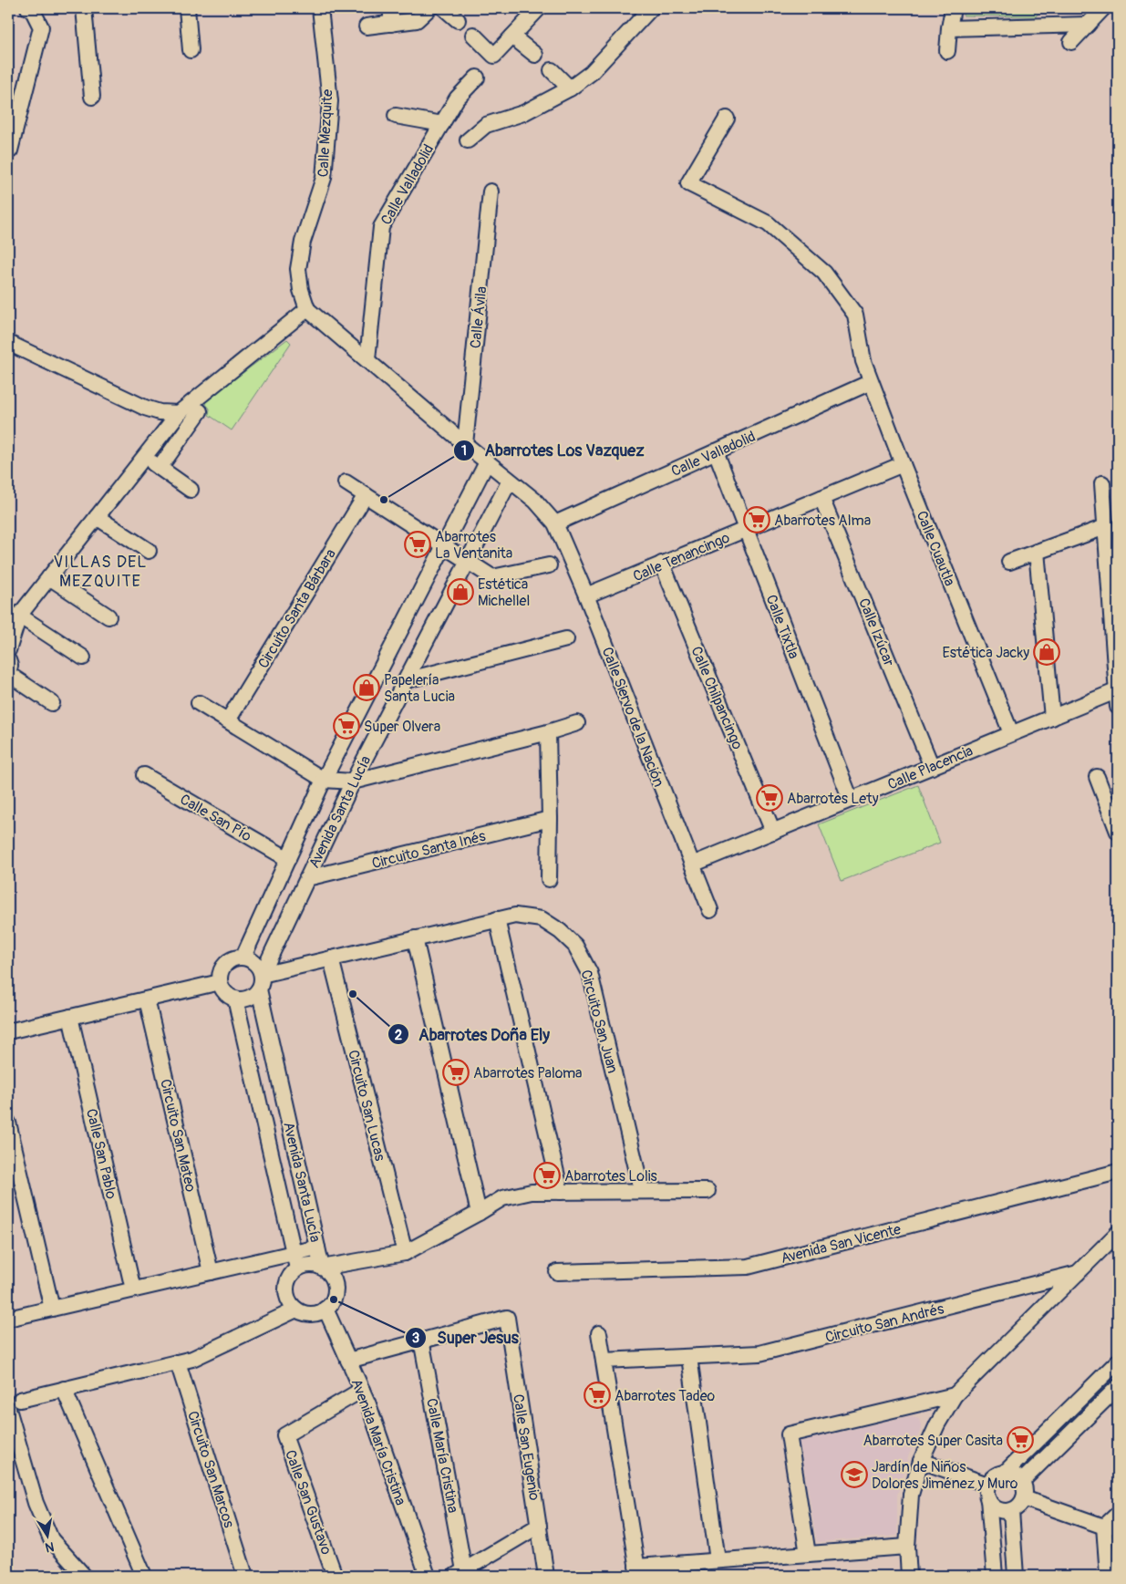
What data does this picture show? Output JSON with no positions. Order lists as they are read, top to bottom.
{
  "streets": {
    "street": [
      "Calle Mezquite",
      "Calle Valladolid",
      "Calle Ávila",
      "Calle Cuautla",
      "Calle Tenancingo",
      "Circuito Santa Bárbara",
      "Calle Tixtla",
      "Calle Izúcar",
      "Calle Chilpancingo",
      "Calle Siervo de la Nación",
      "Calle Placencia",
      "Avenida Santa Lucía",
      "Calle San Pío",
      "Circuito Santa Inés",
      "Circuito San Juan",
      "Circuito San Lucas",
      "Circuito San Mateo",
      "Calle San Pablo",
      "Avenida San Vicente",
      "Circuito San Andrés",
      "Avenida María Cristina",
      "Calle San Eugenio",
      "Calle María Cristina",
      "Circuito San Marcos",
      "Calle San Gustavo"
    ]
  },
  "crossings": [
    ["Calle Mezquite", "Calle Siervo de la Nación"],
    ["Calle Valladolid", "Calle Cuautla"],
    ["Calle Valladolid", "Calle Tixtla"],
    ["Calle Valladolid", "Calle Siervo de la Nación"],
    ["Calle Ávila", "Calle Siervo de la Nación"],
    ["Calle Cuautla", "Calle Tenancingo"],
    ["Calle Cuautla", "Calle Placencia"],
    ["Calle Tenancingo", "Calle Tixtla"],
    ["Calle Tenancingo", "Calle Izúcar"],
    ["Calle Tenancingo", "Calle Chilpancingo"],
    ["Calle Tenancingo", "Calle Siervo de la Nación"],
    ["Calle Tixtla", "Calle Placencia"],
    ["Calle Izúcar", "Calle Placencia"],
    ["Calle Chilpancingo", "Calle Placencia"],
    ["Calle Siervo de la Nación", "Calle Placencia"],
    ["Calle Siervo de la Nación", "Avenida Santa Lucía"],
    ["Avenida Santa Lucía", "Calle San Pío"],
    ["Avenida Santa Lucía", "Circuito Santa Inés"],
    ["Avenida Santa Lucía", "Avenida María Cristina"],
    ["Avenida María Cristina", "Calle San Gustavo"],
    ["Calle San Eugenio", "Calle María Cristina"]
  ],
  "districts": ["VILLAS DEL MEZQUITE"],
  "places": {
    "other": ["Abarrotes Los Vazquez", "Abarrotes Doña Ely", "Super Jesus"],
    "supermarket": [
      "Abarrotes Alma",
      "Abarrotes La Ventanita",
      "Super Olvera",
      "Abarrotes Lety",
      "Abarrotes Paloma",
      "Abarrotes Lolis",
      "Abarrotes Tadeo",
      "Abarrotes Super Casita"
    ],
    "shop": ["Estética Michellel", "Estética Jacky", "Papelería Santa Lucia"],
    "school or university": ["Jardín de Niños Dolores Jiménez y Muro"]
  },
  "north": "bottom"
}
